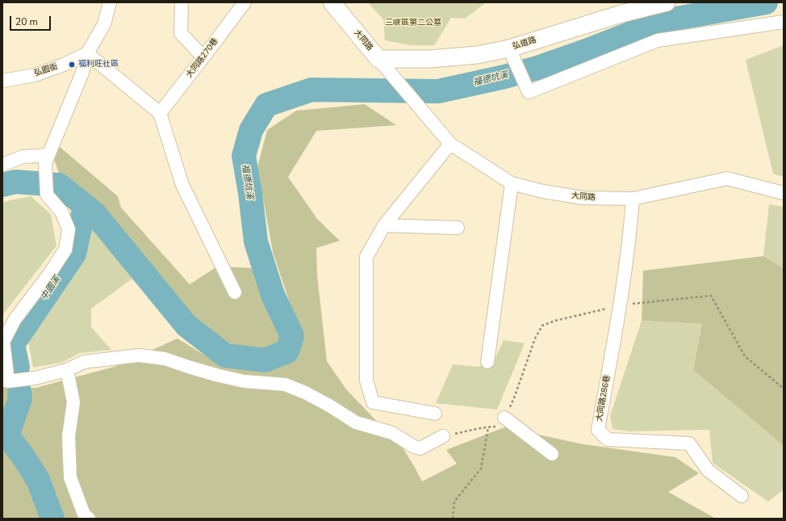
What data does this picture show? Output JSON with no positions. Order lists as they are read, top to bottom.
{
  "streets": {
    "street": [
      "大同路",
      "弘道路",
      "大同路270巷",
      "弘園街",
      "大同路286巷"
    ]
  },
  "crossings": [
    ["大同路", "弘道路"],
    ["大同路", "大同路286巷"]
  ],
  "water": ["福德坑溪", "中園溪"],
  "parks": ["三峽區第二公墓"],
  "places": ["福利旺社區"],
  "scale_bar": "20 m"
}
